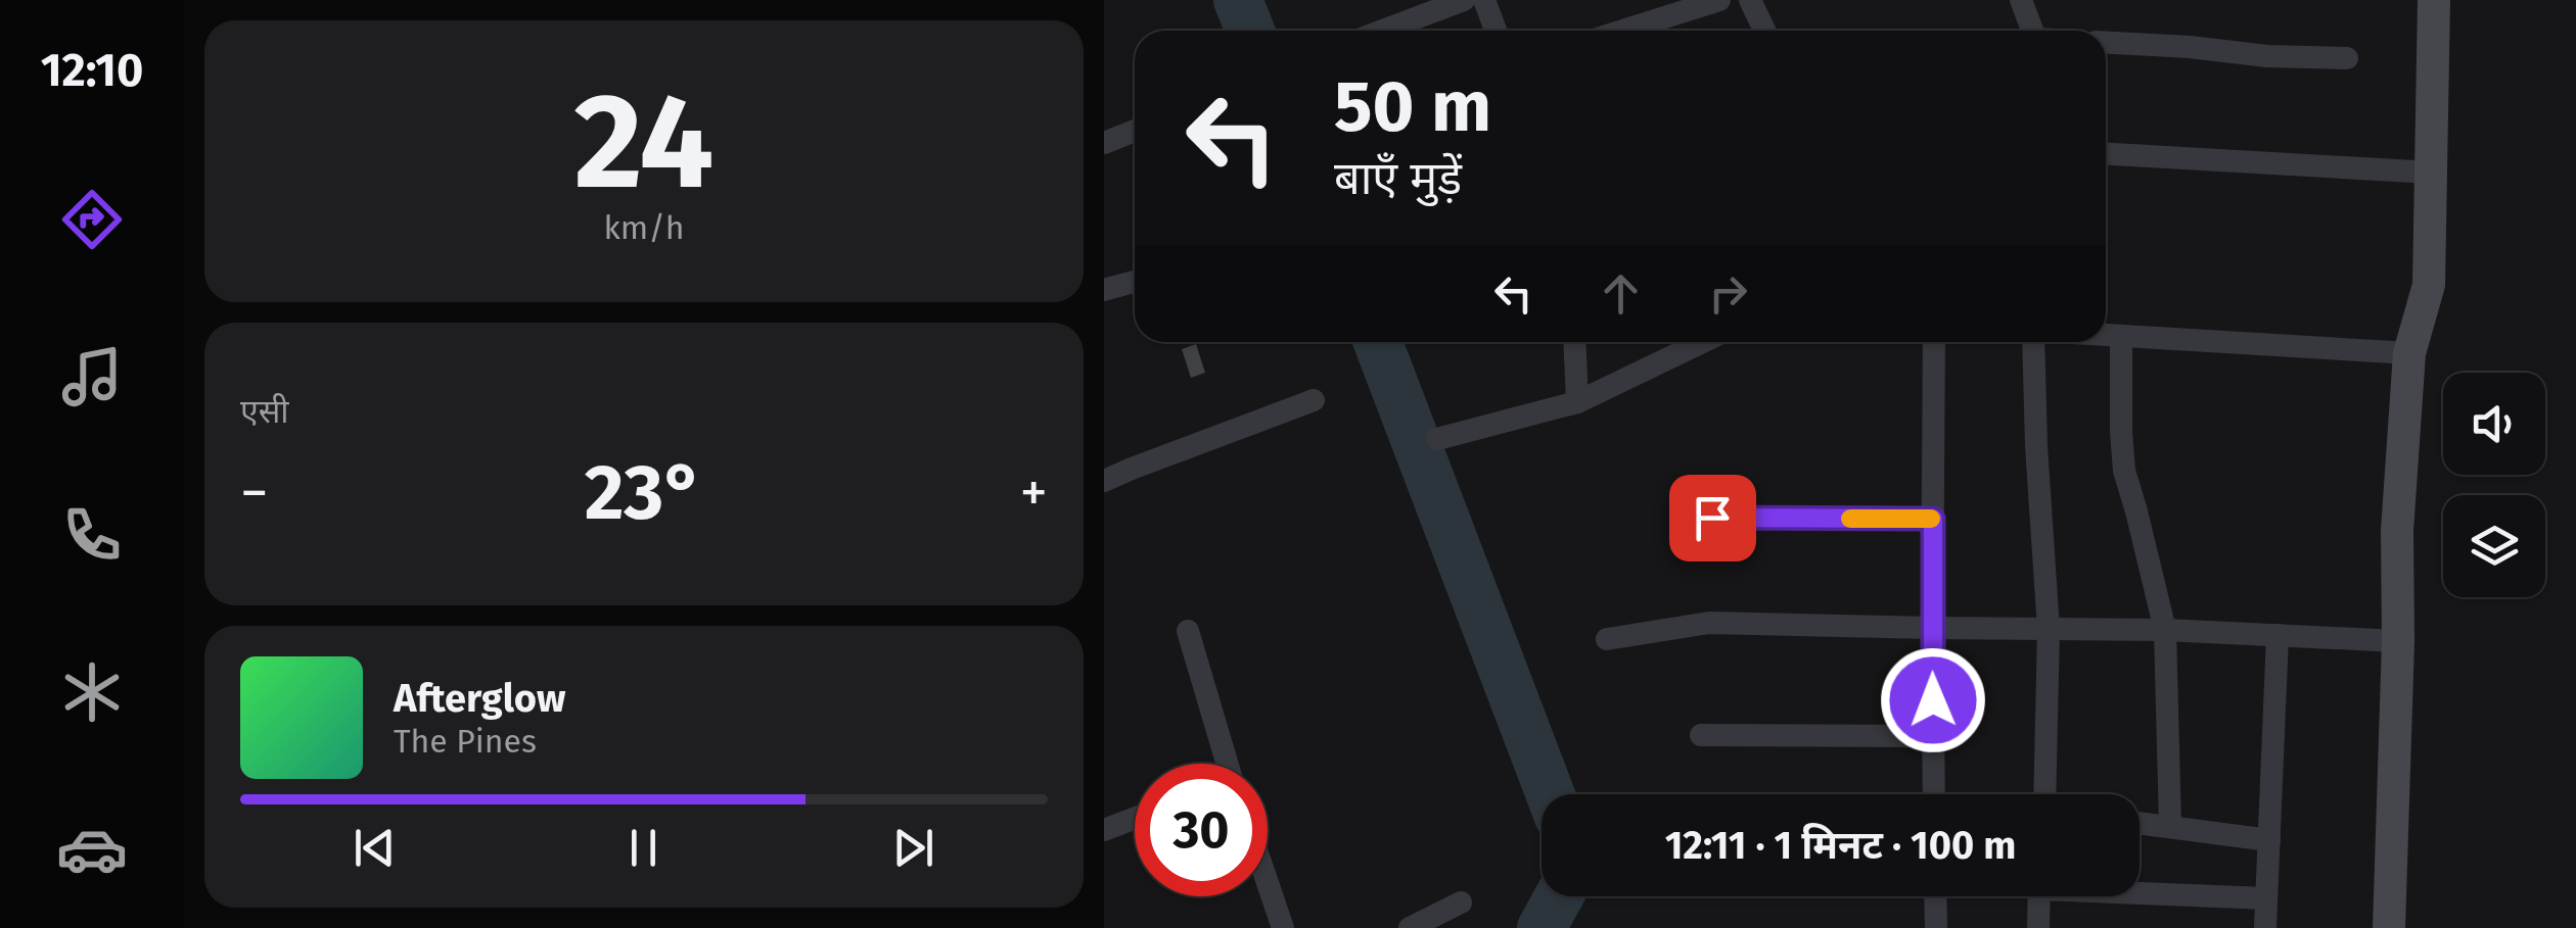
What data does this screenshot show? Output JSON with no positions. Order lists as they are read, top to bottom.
{
  "page": {
    "tabs": "12:10",
    "tile": [
      ["24", "km/h"],
      "एसी"
    ],
    "turn": ["50 m", "बाएँ मुड़ें"],
    "heat": ["−", "23°", "+"],
    "song": ["Afterglow", "The Pines"],
    "limit": "30",
    "trip": "12:11 · 1 मिनट · 100 m"
  }
}
